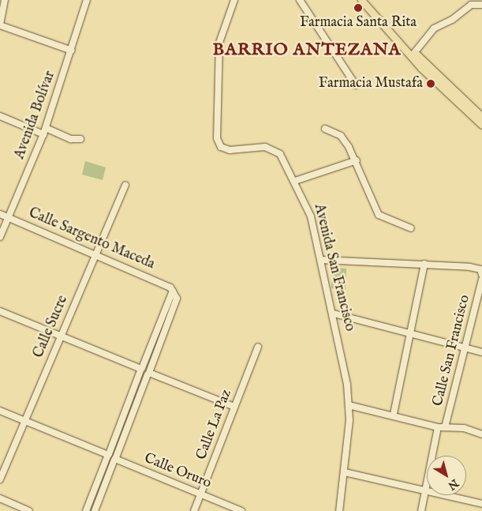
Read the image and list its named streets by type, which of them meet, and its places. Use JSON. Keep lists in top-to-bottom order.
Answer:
{
  "streets": {
    "street": [
      "Avenida Bolívar",
      "Calle Sargento Maceda",
      "Avenida San Francisco",
      "Calle Sucre",
      "Calle San Francisco",
      "Calle La Paz",
      "Calle Oruro"
    ]
  },
  "crossings": [
    ["Avenida Bolívar", "Calle Sargento Maceda"],
    ["Calle Sargento Maceda", "Calle Sucre"],
    ["Calle La Paz", "Calle Oruro"]
  ],
  "districts": ["BARRIO ANTEZANA"],
  "places": ["Farmacia Santa Rita", "Farmacia Mustafa"],
  "north": "bottom right"
}
